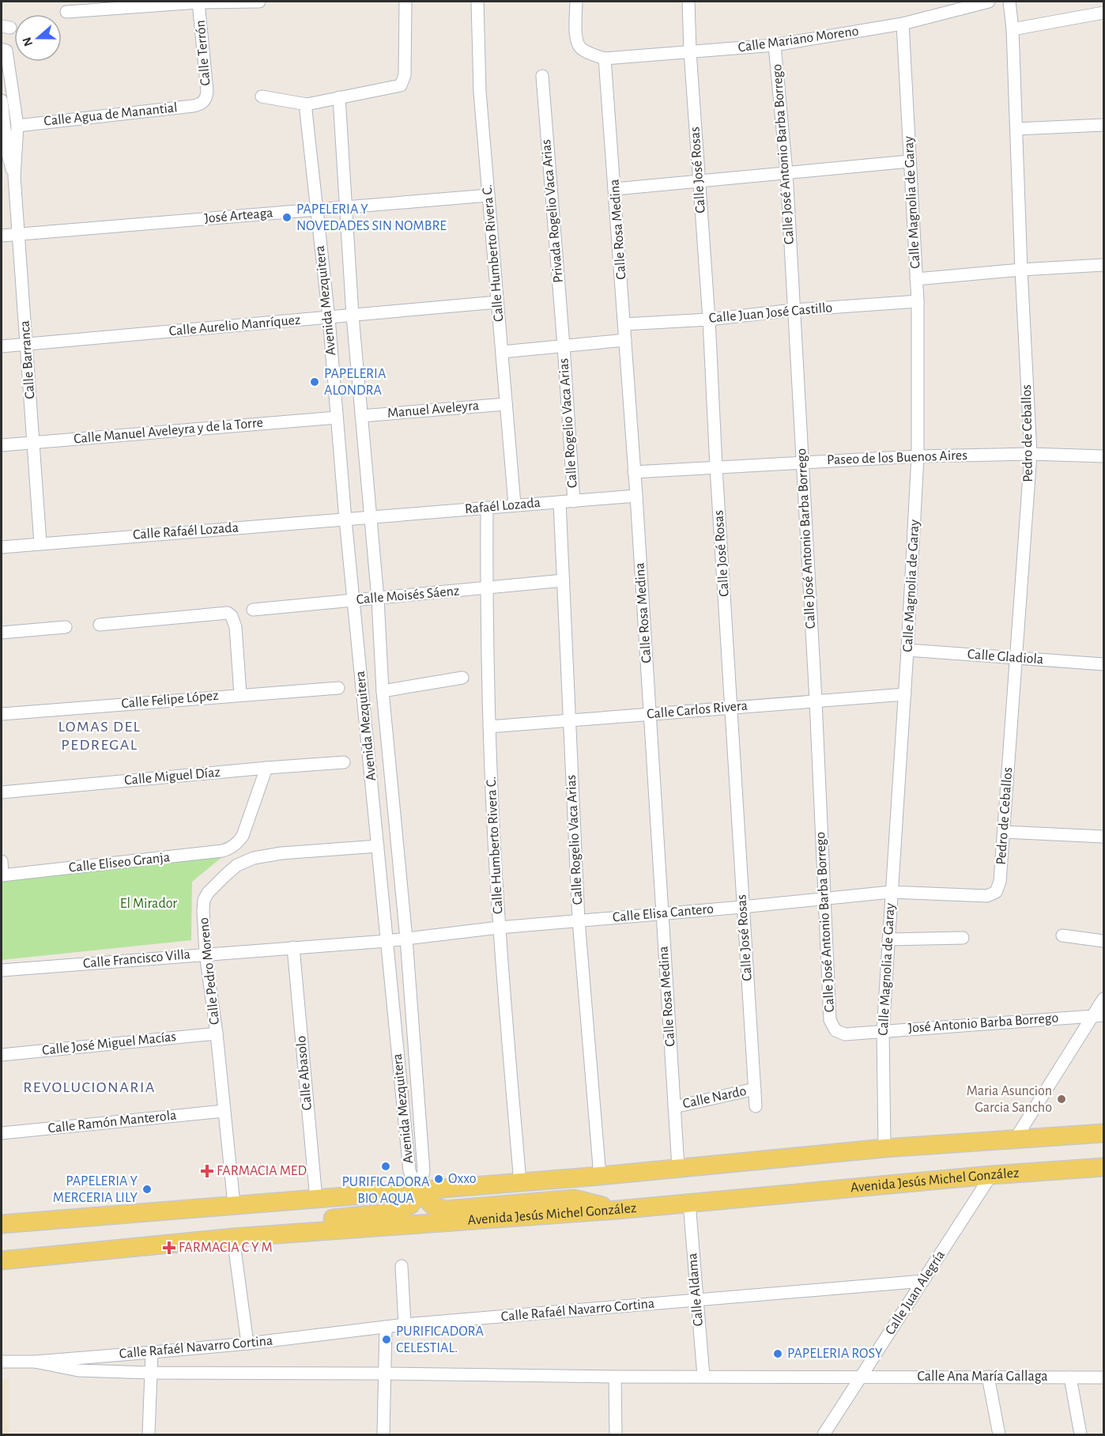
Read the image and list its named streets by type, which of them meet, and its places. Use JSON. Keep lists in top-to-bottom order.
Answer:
{
  "streets": {
    "main road": ["Avenida Jesús Michel González"],
    "street": [
      "Calle Mariano Moreno",
      "Calle Terrón",
      "Calle Agua de Manantial",
      "Calle José Antonio Barba Borrego",
      "Calle José Rosas",
      "Calle Magnolia de Garay",
      "Privada Rogelio Vaca Arias",
      "José Arteaga",
      "Calle Rosa Medina",
      "Calle Humberto Rivera C.",
      "Avenida Mezquitera",
      "Calle Juan José Castillo",
      "Calle Aurelio Manríquez",
      "Calle Barranca",
      "Manuel Aveleyra",
      "Calle Rogelio Vaca Arias",
      "Calle Manuel Aveleyra y de la Torre",
      "Pedro de Ceballos",
      "Paseo de los Buenos Aires",
      "Rafaél Lozada",
      "Calle Rafaél Lozada",
      "Calle Moisés Sáenz",
      "Calle Gladiola",
      "Calle Felipe López",
      "Calle Carlos Rivera",
      "Calle Miguel Díaz",
      "Calle Eliseo Granja",
      "Calle Elisa Cantero",
      "Calle Francisco Villa",
      "Calle Pedro Moreno",
      "José Antonio Barba Borrego",
      "Calle José Miguel Macías",
      "Calle Abasolo",
      "Calle Nardo",
      "Calle Ramón Manterola",
      "Calle Aldama",
      "Calle Juan Alegría",
      "Calle Rafaél Navarro Cortina",
      "Calle Ana María Gallaga"
    ]
  },
  "crossings": [
    ["Calle Mariano Moreno", "Calle José Antonio Barba Borrego"],
    ["Calle Mariano Moreno", "Calle José Rosas"],
    ["Calle Mariano Moreno", "Calle Magnolia de Garay"],
    ["Calle Mariano Moreno", "Calle Rosa Medina"],
    ["Calle Terrón", "Calle Agua de Manantial"],
    ["Calle Agua de Manantial", "Calle Barranca"],
    ["Calle José Antonio Barba Borrego", "Calle Juan José Castillo"],
    ["Calle José Antonio Barba Borrego", "Paseo de los Buenos Aires"],
    ["Calle José Antonio Barba Borrego", "Calle Carlos Rivera"],
    ["Calle José Antonio Barba Borrego", "Calle Elisa Cantero"],
    ["Calle José Antonio Barba Borrego", "José Antonio Barba Borrego"],
    ["Calle José Rosas", "Calle Juan José Castillo"],
    ["Calle José Rosas", "Paseo de los Buenos Aires"],
    ["Calle José Rosas", "Calle Carlos Rivera"],
    ["Calle José Rosas", "Calle Elisa Cantero"],
    ["Calle José Rosas", "Calle Nardo"],
    ["Calle Magnolia de Garay", "Calle Juan José Castillo"],
    ["Calle Magnolia de Garay", "Paseo de los Buenos Aires"],
    ["Calle Magnolia de Garay", "Calle Gladiola"],
    ["Calle Magnolia de Garay", "Calle Carlos Rivera"],
    ["Calle Magnolia de Garay", "Calle Elisa Cantero"],
    ["Calle Magnolia de Garay", "José Antonio Barba Borrego"],
    ["Privada Rogelio Vaca Arias", "Calle Rogelio Vaca Arias"],
    ["José Arteaga", "Calle Humberto Rivera C."],
    ["José Arteaga", "Avenida Mezquitera"],
    ["José Arteaga", "Calle Barranca"],
    ["Calle Rosa Medina", "Calle Juan José Castillo"],
    ["Calle Rosa Medina", "Paseo de los Buenos Aires"],
    ["Calle Rosa Medina", "Rafaél Lozada"],
    ["Calle Rosa Medina", "Calle Carlos Rivera"],
    ["Calle Rosa Medina", "Calle Elisa Cantero"],
    ["Calle Rosa Medina", "Calle Nardo"],
    ["Calle Humberto Rivera C.", "Calle Aurelio Manríquez"],
    ["Calle Humberto Rivera C.", "Manuel Aveleyra"],
    ["Calle Humberto Rivera C.", "Rafaél Lozada"],
    ["Calle Humberto Rivera C.", "Calle Moisés Sáenz"],
    ["Calle Humberto Rivera C.", "Calle Carlos Rivera"],
    ["Calle Humberto Rivera C.", "Calle Elisa Cantero"],
    ["Avenida Mezquitera", "Calle Aurelio Manríquez"],
    ["Avenida Mezquitera", "Manuel Aveleyra"],
    ["Avenida Mezquitera", "Calle Manuel Aveleyra y de la Torre"],
    ["Avenida Mezquitera", "Rafaél Lozada"],
    ["Avenida Mezquitera", "Calle Rafaél Lozada"],
    ["Avenida Mezquitera", "Calle Moisés Sáenz"],
    ["Avenida Mezquitera", "Calle Elisa Cantero"],
    ["Avenida Mezquitera", "Calle Francisco Villa"],
    ["Avenida Mezquitera", "Calle Pedro Moreno"],
    ["Calle Aurelio Manríquez", "Calle Barranca"],
    ["Calle Barranca", "Calle Manuel Aveleyra y de la Torre"],
    ["Calle Barranca", "Calle Rafaél Lozada"],
    ["Calle Rogelio Vaca Arias", "Rafaél Lozada"],
    ["Calle Rogelio Vaca Arias", "Calle Moisés Sáenz"],
    ["Calle Rogelio Vaca Arias", "Calle Carlos Rivera"],
    ["Calle Rogelio Vaca Arias", "Calle Elisa Cantero"],
    ["Pedro de Ceballos", "Paseo de los Buenos Aires"],
    ["Pedro de Ceballos", "Calle Gladiola"],
    ["Pedro de Ceballos", "Calle Elisa Cantero"],
    ["Rafaél Lozada", "Calle Rafaél Lozada"],
    ["Calle Miguel Díaz", "Calle Eliseo Granja"],
    ["Calle Elisa Cantero", "Calle Francisco Villa"],
    ["Calle Francisco Villa", "Calle Pedro Moreno"],
    ["Calle Francisco Villa", "Calle Abasolo"],
    ["Calle Pedro Moreno", "Calle José Miguel Macías"],
    ["Calle Pedro Moreno", "Calle Ramón Manterola"],
    ["Avenida Jesús Michel González", "Calle Aldama"],
    ["Avenida Jesús Michel González", "Calle Juan Alegría"],
    ["Calle Aldama", "Calle Rafaél Navarro Cortina"],
    ["Calle Juan Alegría", "Calle Rafaél Navarro Cortina"],
    ["Calle Juan Alegría", "Calle Ana María Gallaga"],
    ["Calle Rafaél Navarro Cortina", "Calle Ana María Gallaga"]
  ],
  "districts": ["LOMAS DEL PEDREGAL", "REVOLUCIONARIA"],
  "parks": ["El Mirador"],
  "places": {
    "other": [
      "PAPELERIA Y NOVEDADES SIN NOMBRE",
      "PAPELERIA ALONDRA",
      "Maria Asuncion Garcia Sancho",
      "PURIFICADORA BIO AQUA",
      "Oxxo",
      "PAPELERIA Y MERCERIA LILY",
      "PURIFICADORA CELESTIAL.",
      "PAPELERIA ROSY"
    ],
    "health": ["FARMACIA MED", "FARMACIA C Y M"]
  },
  "north": "left"
}
